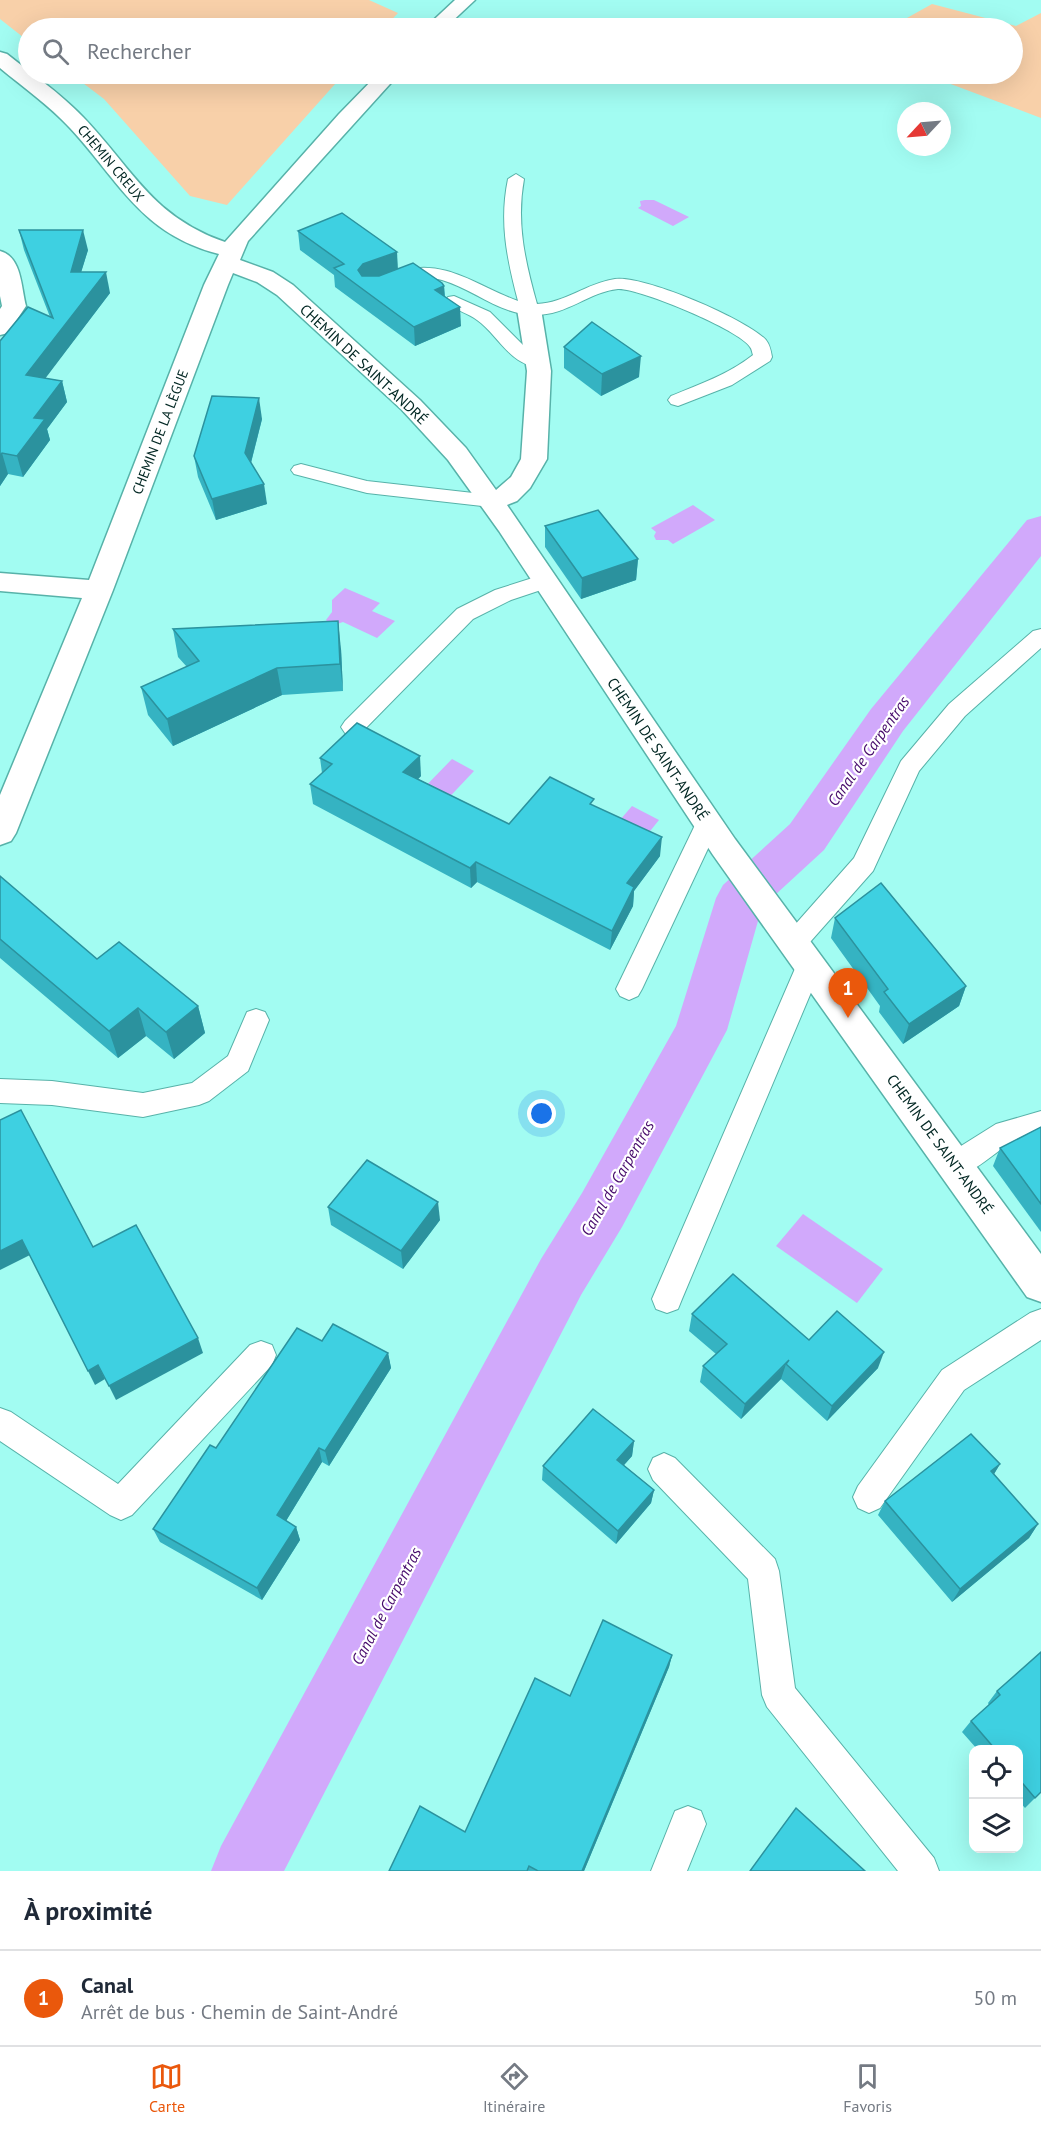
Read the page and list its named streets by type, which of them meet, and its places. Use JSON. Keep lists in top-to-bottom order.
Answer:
{
  "streets": {
    "street": ["CHEMIN CREUX", "CHEMIN DE SAINT-ANDRÉ", "CHEMIN DE LA LÈGUE"]
  },
  "crossings": [
    ["CHEMIN CREUX", "CHEMIN DE SAINT-ANDRÉ"],
    ["CHEMIN CREUX", "CHEMIN DE LA LÈGUE"],
    ["CHEMIN DE SAINT-ANDRÉ", "CHEMIN DE LA LÈGUE"]
  ],
  "water": ["Canal de Carpentras"],
  "north": "bottom left",
  "page": {
    "search": "Rechercher",
    "pins": "1",
    "heading": "À proximité",
    "list": [
      {
        "mark": "1",
        "name": "Canal",
        "note": "Arrêt de bus · Chemin de Saint-André",
        "value": "50 m"
      }
    ],
    "nav": ["Carte", "Itinéraire", "Favoris"]
  }
}
